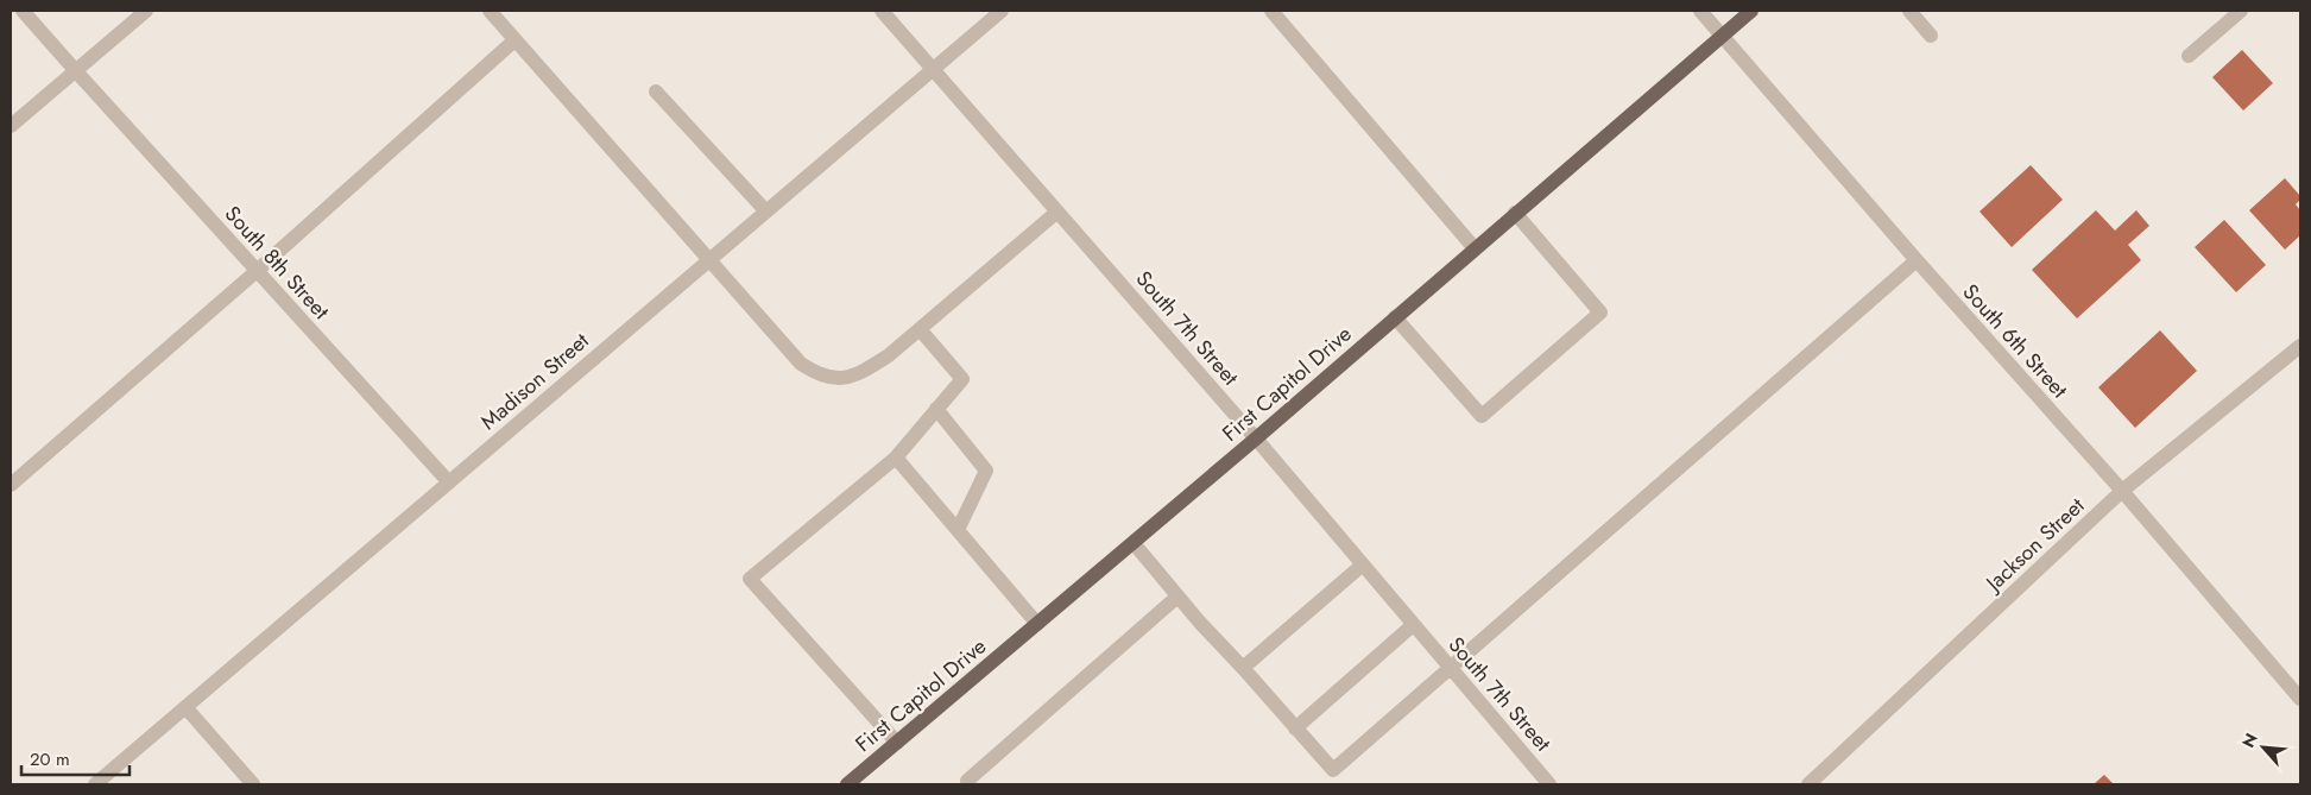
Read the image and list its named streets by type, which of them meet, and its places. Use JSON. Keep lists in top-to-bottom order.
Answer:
{
  "streets": {
    "main road": ["First Capitol Drive"],
    "street": [
      "South 8th Street",
      "South 7th Street",
      "South 6th Street",
      "Madison Street",
      "Jackson Street"
    ]
  },
  "crossings": [
    ["South 8th Street", "Madison Street"],
    ["South 7th Street", "Madison Street"],
    ["South 7th Street", "First Capitol Drive"],
    ["South 6th Street", "First Capitol Drive"],
    ["South 6th Street", "Jackson Street"]
  ],
  "scale_bar": "20 m",
  "north": "top left"
}
